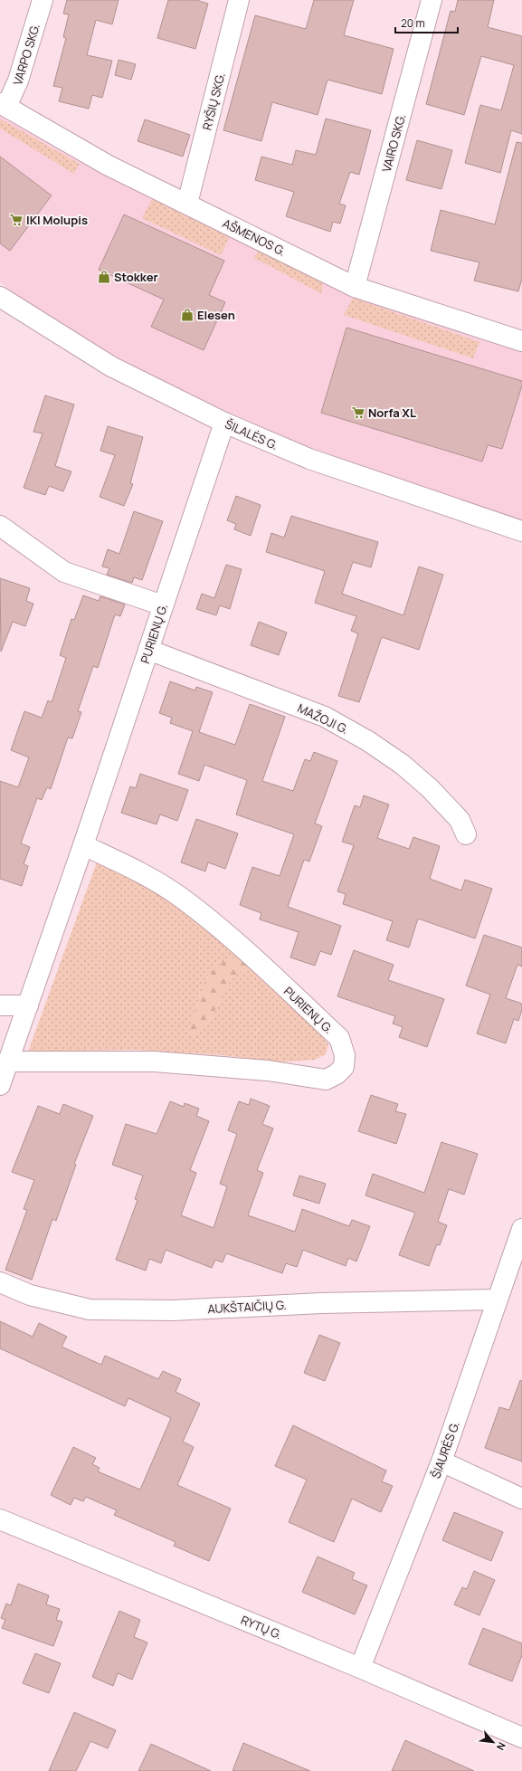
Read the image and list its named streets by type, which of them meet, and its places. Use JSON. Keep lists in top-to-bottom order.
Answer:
{
  "streets": {
    "street": [
      "VARPO SKG.",
      "RYŠIŲ SKG.",
      "VAIRO SKG.",
      "AŠMENOS G.",
      "ŠILALĖS G.",
      "PURIENŲ G.",
      "MAŽOJI G.",
      "AUKŠTAIČIŲ G.",
      "ŠIAURĖS G.",
      "RYTŲ G."
    ]
  },
  "crossings": [
    ["VARPO SKG.", "AŠMENOS G."],
    ["RYŠIŲ SKG.", "AŠMENOS G."],
    ["VAIRO SKG.", "AŠMENOS G."],
    ["ŠILALĖS G.", "PURIENŲ G."],
    ["PURIENŲ G.", "MAŽOJI G."],
    ["AUKŠTAIČIŲ G.", "ŠIAURĖS G."],
    ["ŠIAURĖS G.", "RYTŲ G."]
  ],
  "places": {
    "supermarket": ["IKI Molupis", "Norfa XL"],
    "shop": ["Stokker", "Elesen"]
  },
  "scale_bar": "20 m",
  "north": "bottom right"
}
